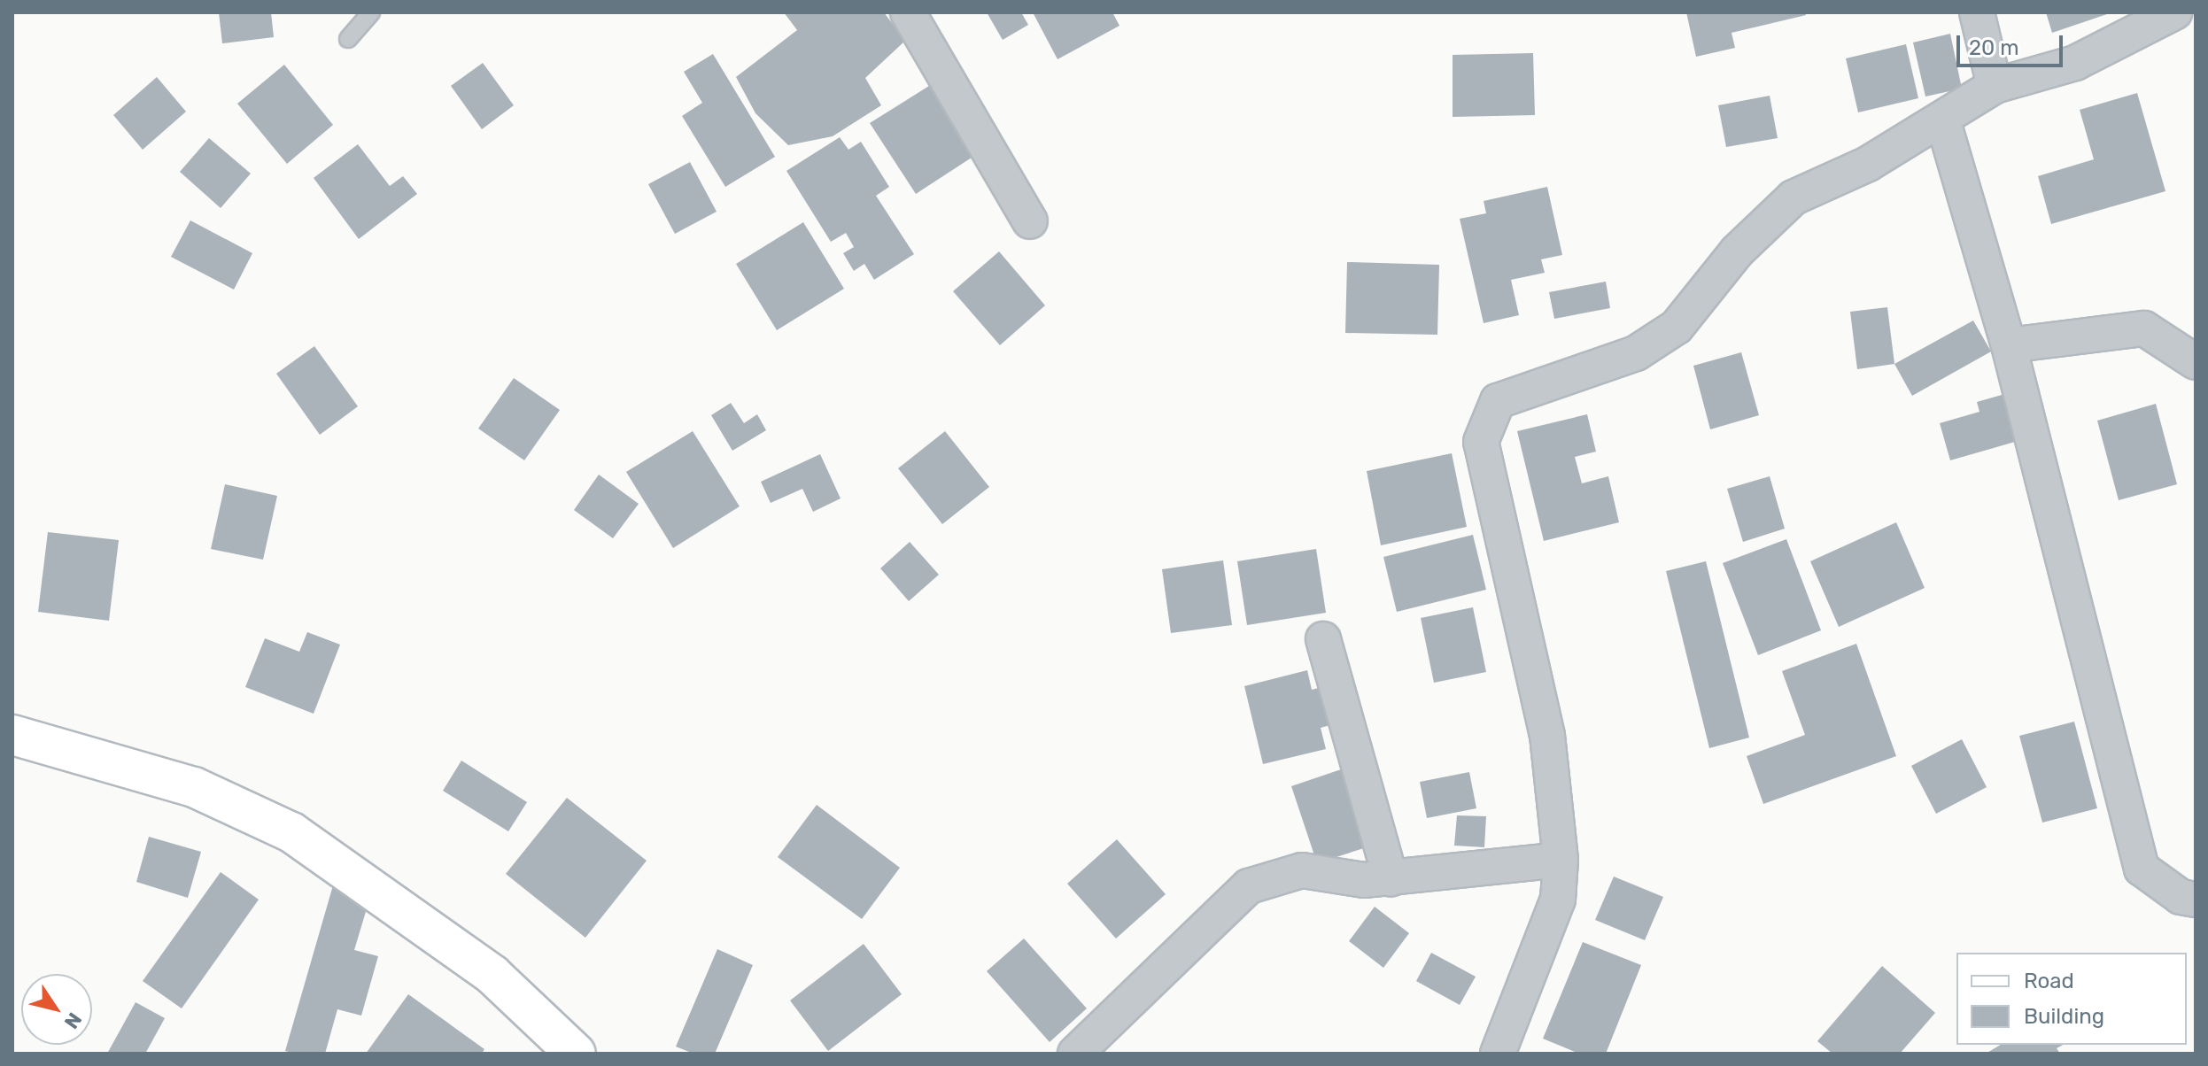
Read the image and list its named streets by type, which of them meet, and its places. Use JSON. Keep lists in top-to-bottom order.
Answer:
{
  "legend": ["Road", "Building"],
  "scale_bar": "20 m",
  "north": "bottom right"
}
